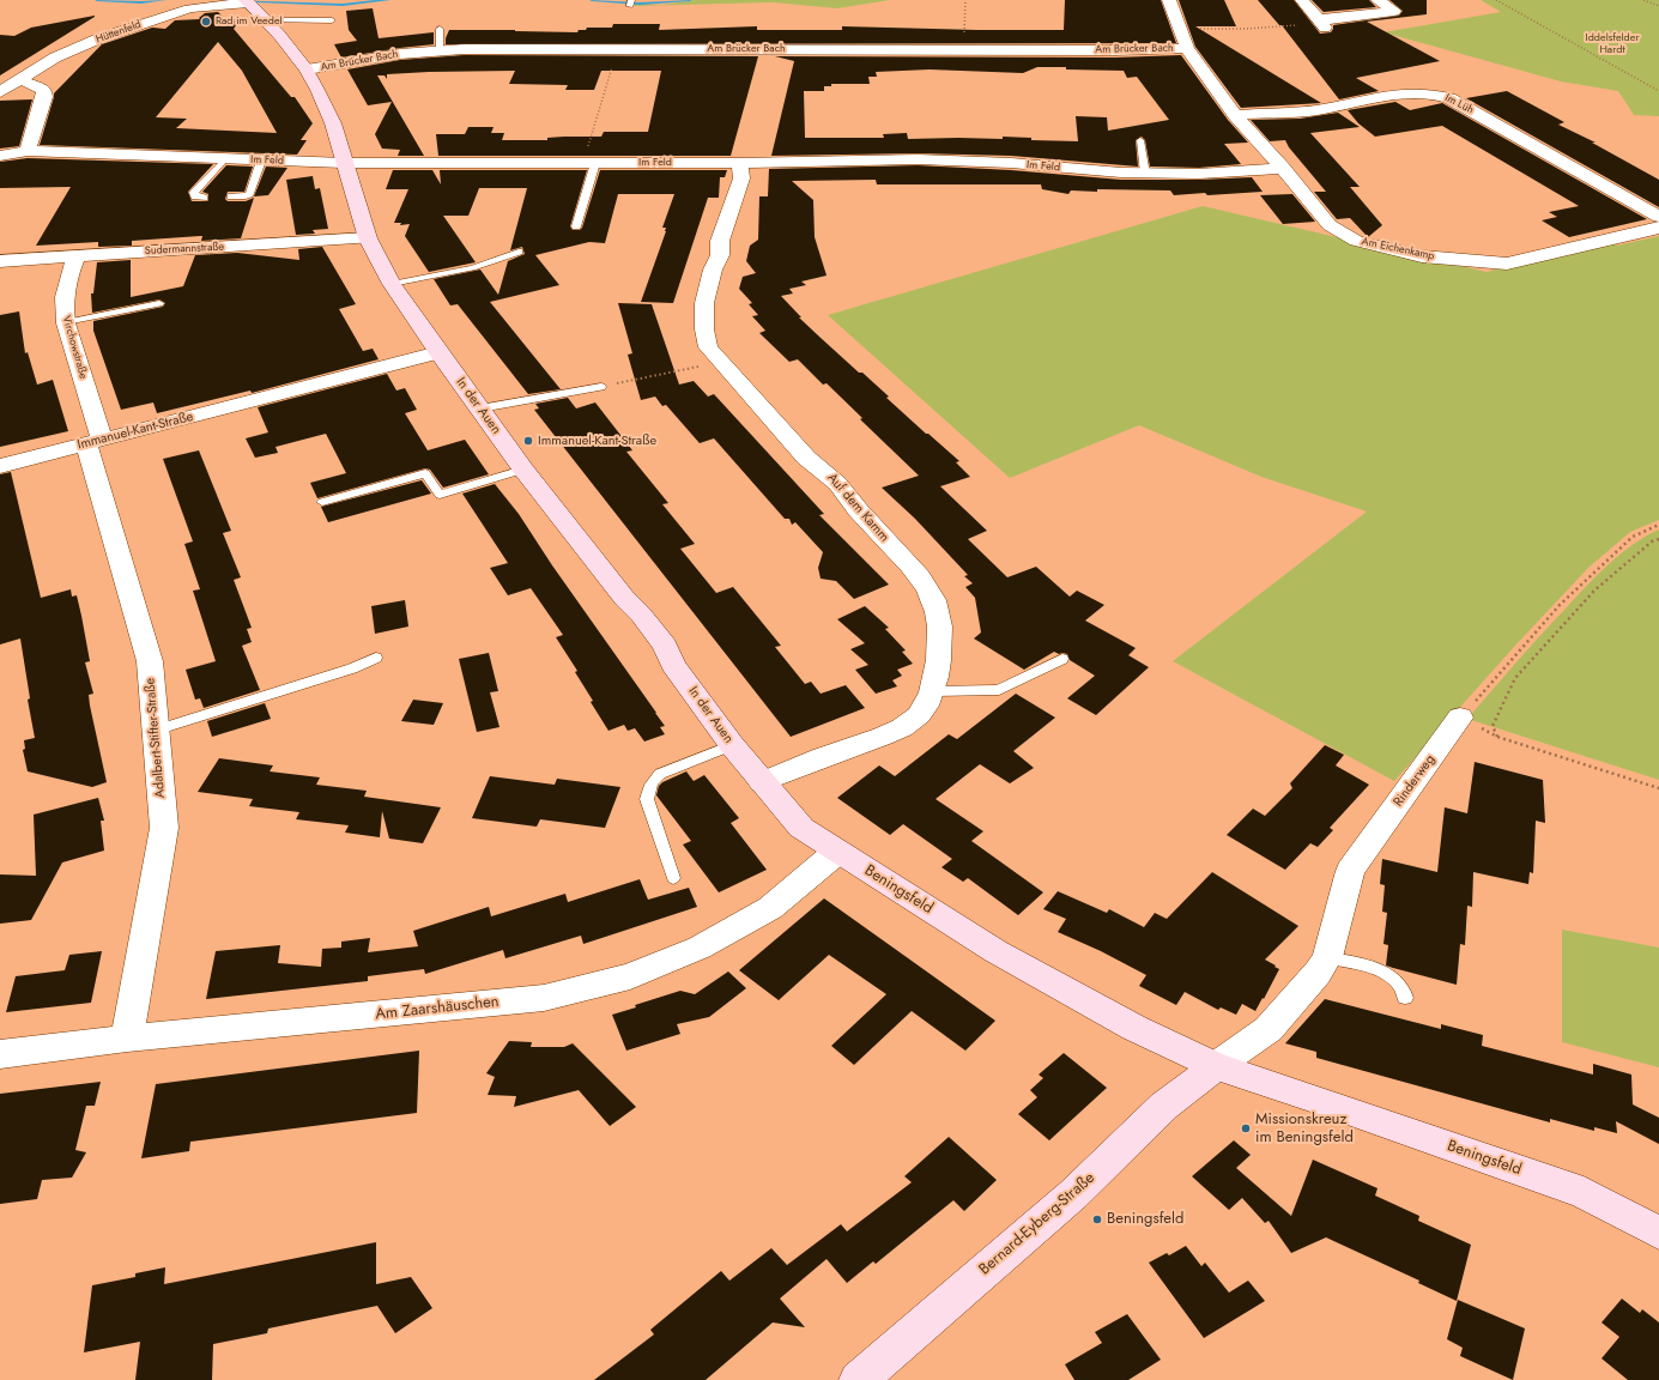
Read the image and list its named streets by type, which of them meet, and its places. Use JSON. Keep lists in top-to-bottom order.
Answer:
{
  "streets": {
    "street": [
      "Hüttenfeld",
      "Am Brücker Bach",
      "Im Lüh",
      "Im Feld",
      "Sudermannstraße",
      "Am Eichenkamp",
      "Virchowstraße",
      "In der Auen",
      "Immanuel-Kant-Straße",
      "Auf dem Kamm",
      "Adalbert-Stifter-Straße",
      "Rinderweg",
      "Beningsfeld",
      "Am Zaarshäuschen",
      "Bernard-Eyberg-Straße"
    ]
  },
  "crossings": [
    ["Hüttenfeld", "In der Auen"],
    ["Am Brücker Bach", "Am Eichenkamp"],
    ["Am Brücker Bach", "In der Auen"],
    ["Im Lüh", "Am Eichenkamp"],
    ["Im Feld", "Am Eichenkamp"],
    ["Im Feld", "In der Auen"],
    ["Im Feld", "Auf dem Kamm"],
    ["Sudermannstraße", "Virchowstraße"],
    ["Sudermannstraße", "In der Auen"],
    ["Virchowstraße", "Immanuel-Kant-Straße"],
    ["Virchowstraße", "Adalbert-Stifter-Straße"],
    ["In der Auen", "Immanuel-Kant-Straße"],
    ["In der Auen", "Auf dem Kamm"],
    ["In der Auen", "Beningsfeld"],
    ["Immanuel-Kant-Straße", "Adalbert-Stifter-Straße"],
    ["Auf dem Kamm", "Beningsfeld"],
    ["Adalbert-Stifter-Straße", "Am Zaarshäuschen"],
    ["Rinderweg", "Beningsfeld"],
    ["Rinderweg", "Bernard-Eyberg-Straße"],
    ["Beningsfeld", "Am Zaarshäuschen"],
    ["Beningsfeld", "Bernard-Eyberg-Straße"]
  ],
  "parks": ["Iddelsfelder Hardt"],
  "places": [
    "Rad im Veedel",
    "Immanuel-Kant-Straße",
    "Missionskreuz im Beningsfeld",
    "Beningsfeld"
  ]
}
